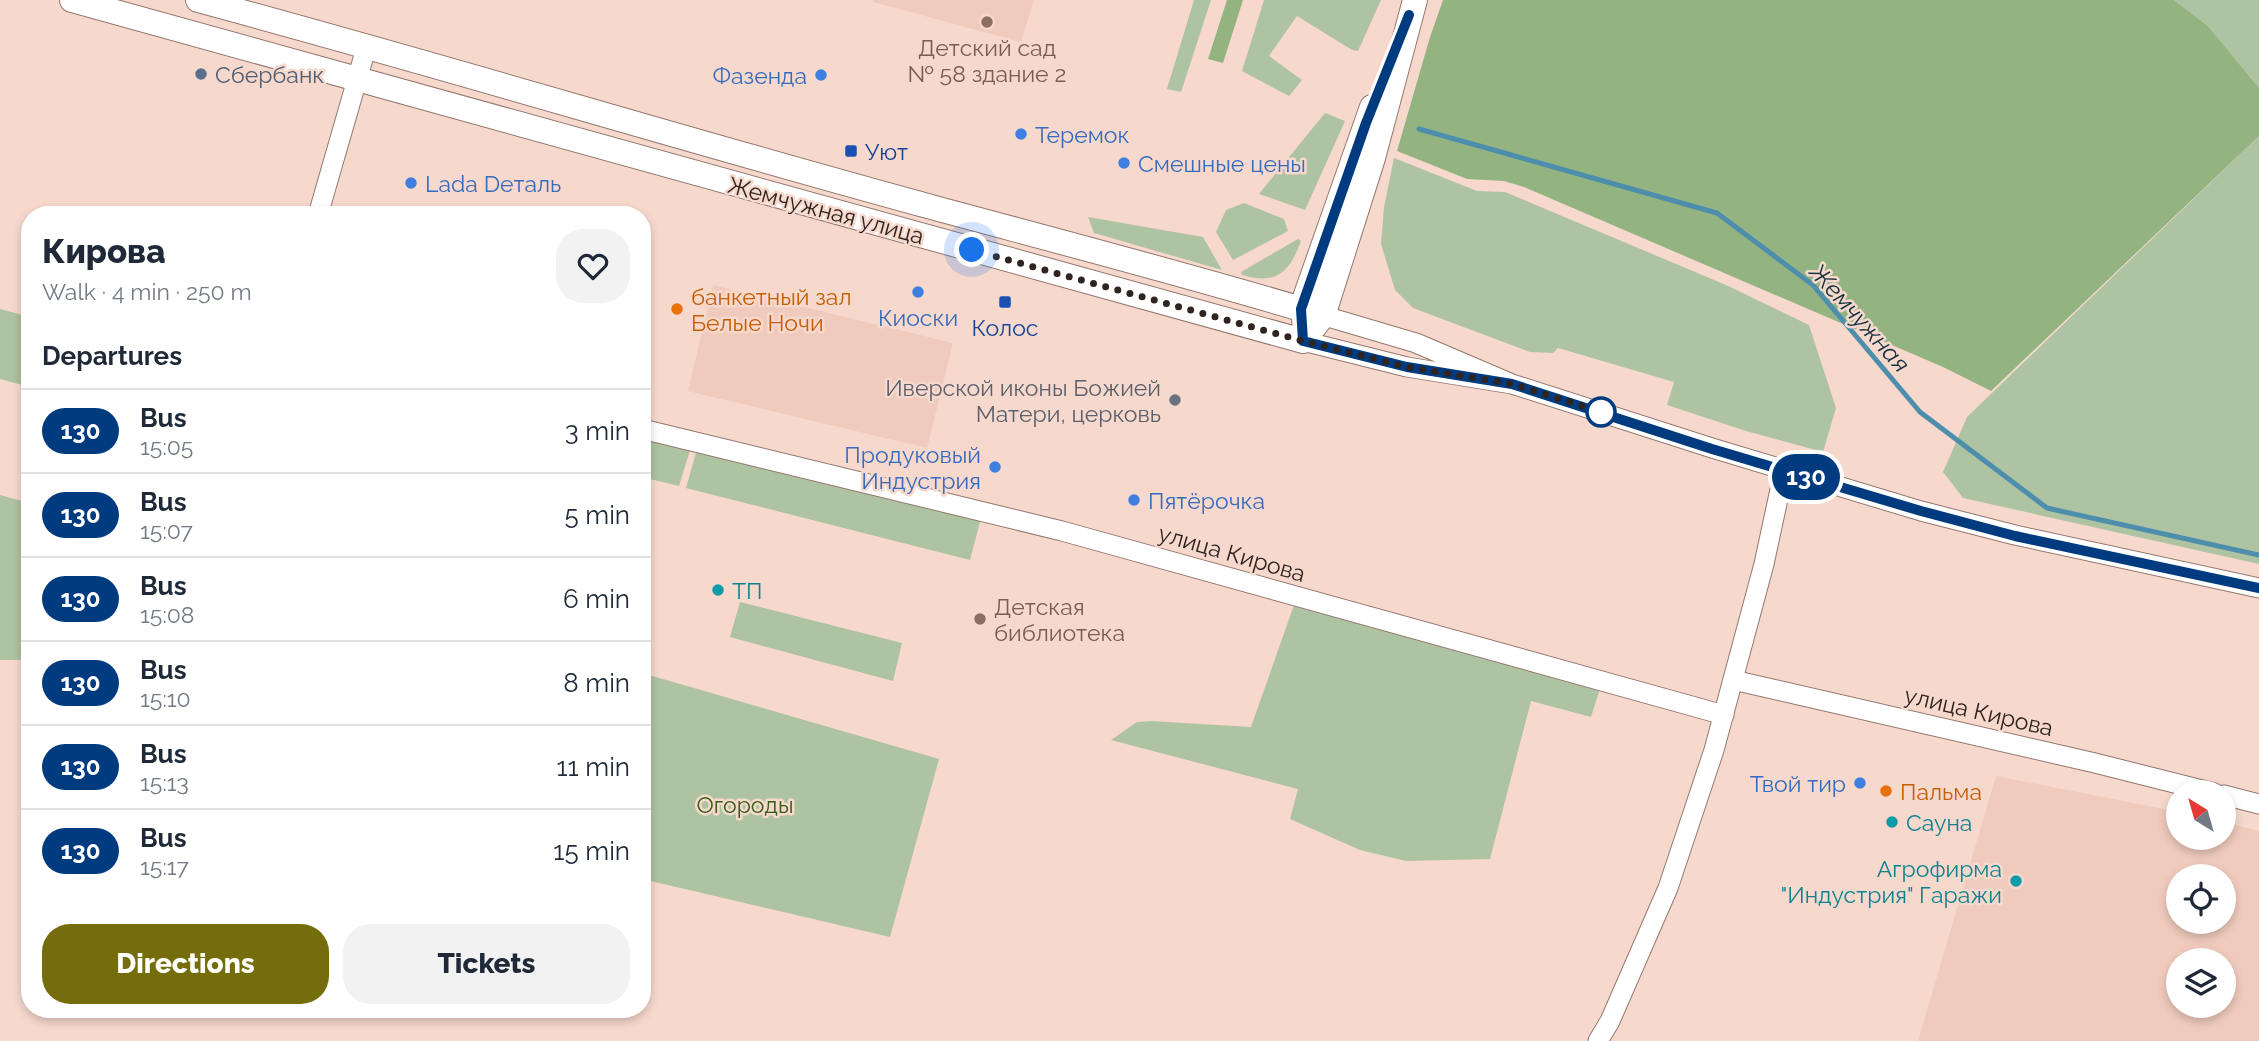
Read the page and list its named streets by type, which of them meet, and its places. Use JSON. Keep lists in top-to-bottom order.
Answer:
{
  "streets": {
    "main road": ["Жемчужная улица"],
    "street": ["улица Кирова"]
  },
  "water": ["Жемчужная"],
  "parks": ["Огороды"],
  "places": {
    "other": [
      "Детский сад № 58 здание 2",
      "Сбербанк",
      "Фазенда",
      "Теремок",
      "Смешные цены",
      "Lada Dеталь",
      "Киоски",
      "банкетный зал Белые Ночи",
      "Иверской иконы Божией Матери, церковь",
      "Продуковый Индустрия",
      "Пятёрочка",
      "ТП",
      "Детская библиотека",
      "Твой тир",
      "Пальма",
      "Сауна",
      "Агрофирма \"Индустрия\" Гаражи"
    ],
    "transit": ["Уют", "Колос"]
  },
  "lines": ["bus line 130"],
  "north": "top left",
  "page": {
    "on_map": "130",
    "heading": [
      ["Кирова", "Walk · 4 min · 250 m"],
      "Departures"
    ],
    "list": [
      {
        "mark": "130",
        "name": "Bus",
        "note": "15:05",
        "value": "3 min"
      },
      {
        "mark": "130",
        "name": "Bus",
        "note": "15:07",
        "value": "5 min"
      },
      {
        "mark": "130",
        "name": "Bus",
        "note": "15:08",
        "value": "6 min"
      },
      {
        "mark": "130",
        "name": "Bus",
        "note": "15:10",
        "value": "8 min"
      },
      {
        "mark": "130",
        "name": "Bus",
        "note": "15:13",
        "value": "11 min"
      },
      {
        "mark": "130",
        "name": "Bus",
        "note": "15:17",
        "value": "15 min"
      }
    ],
    "buttons": ["Directions", "Tickets"]
  }
}
